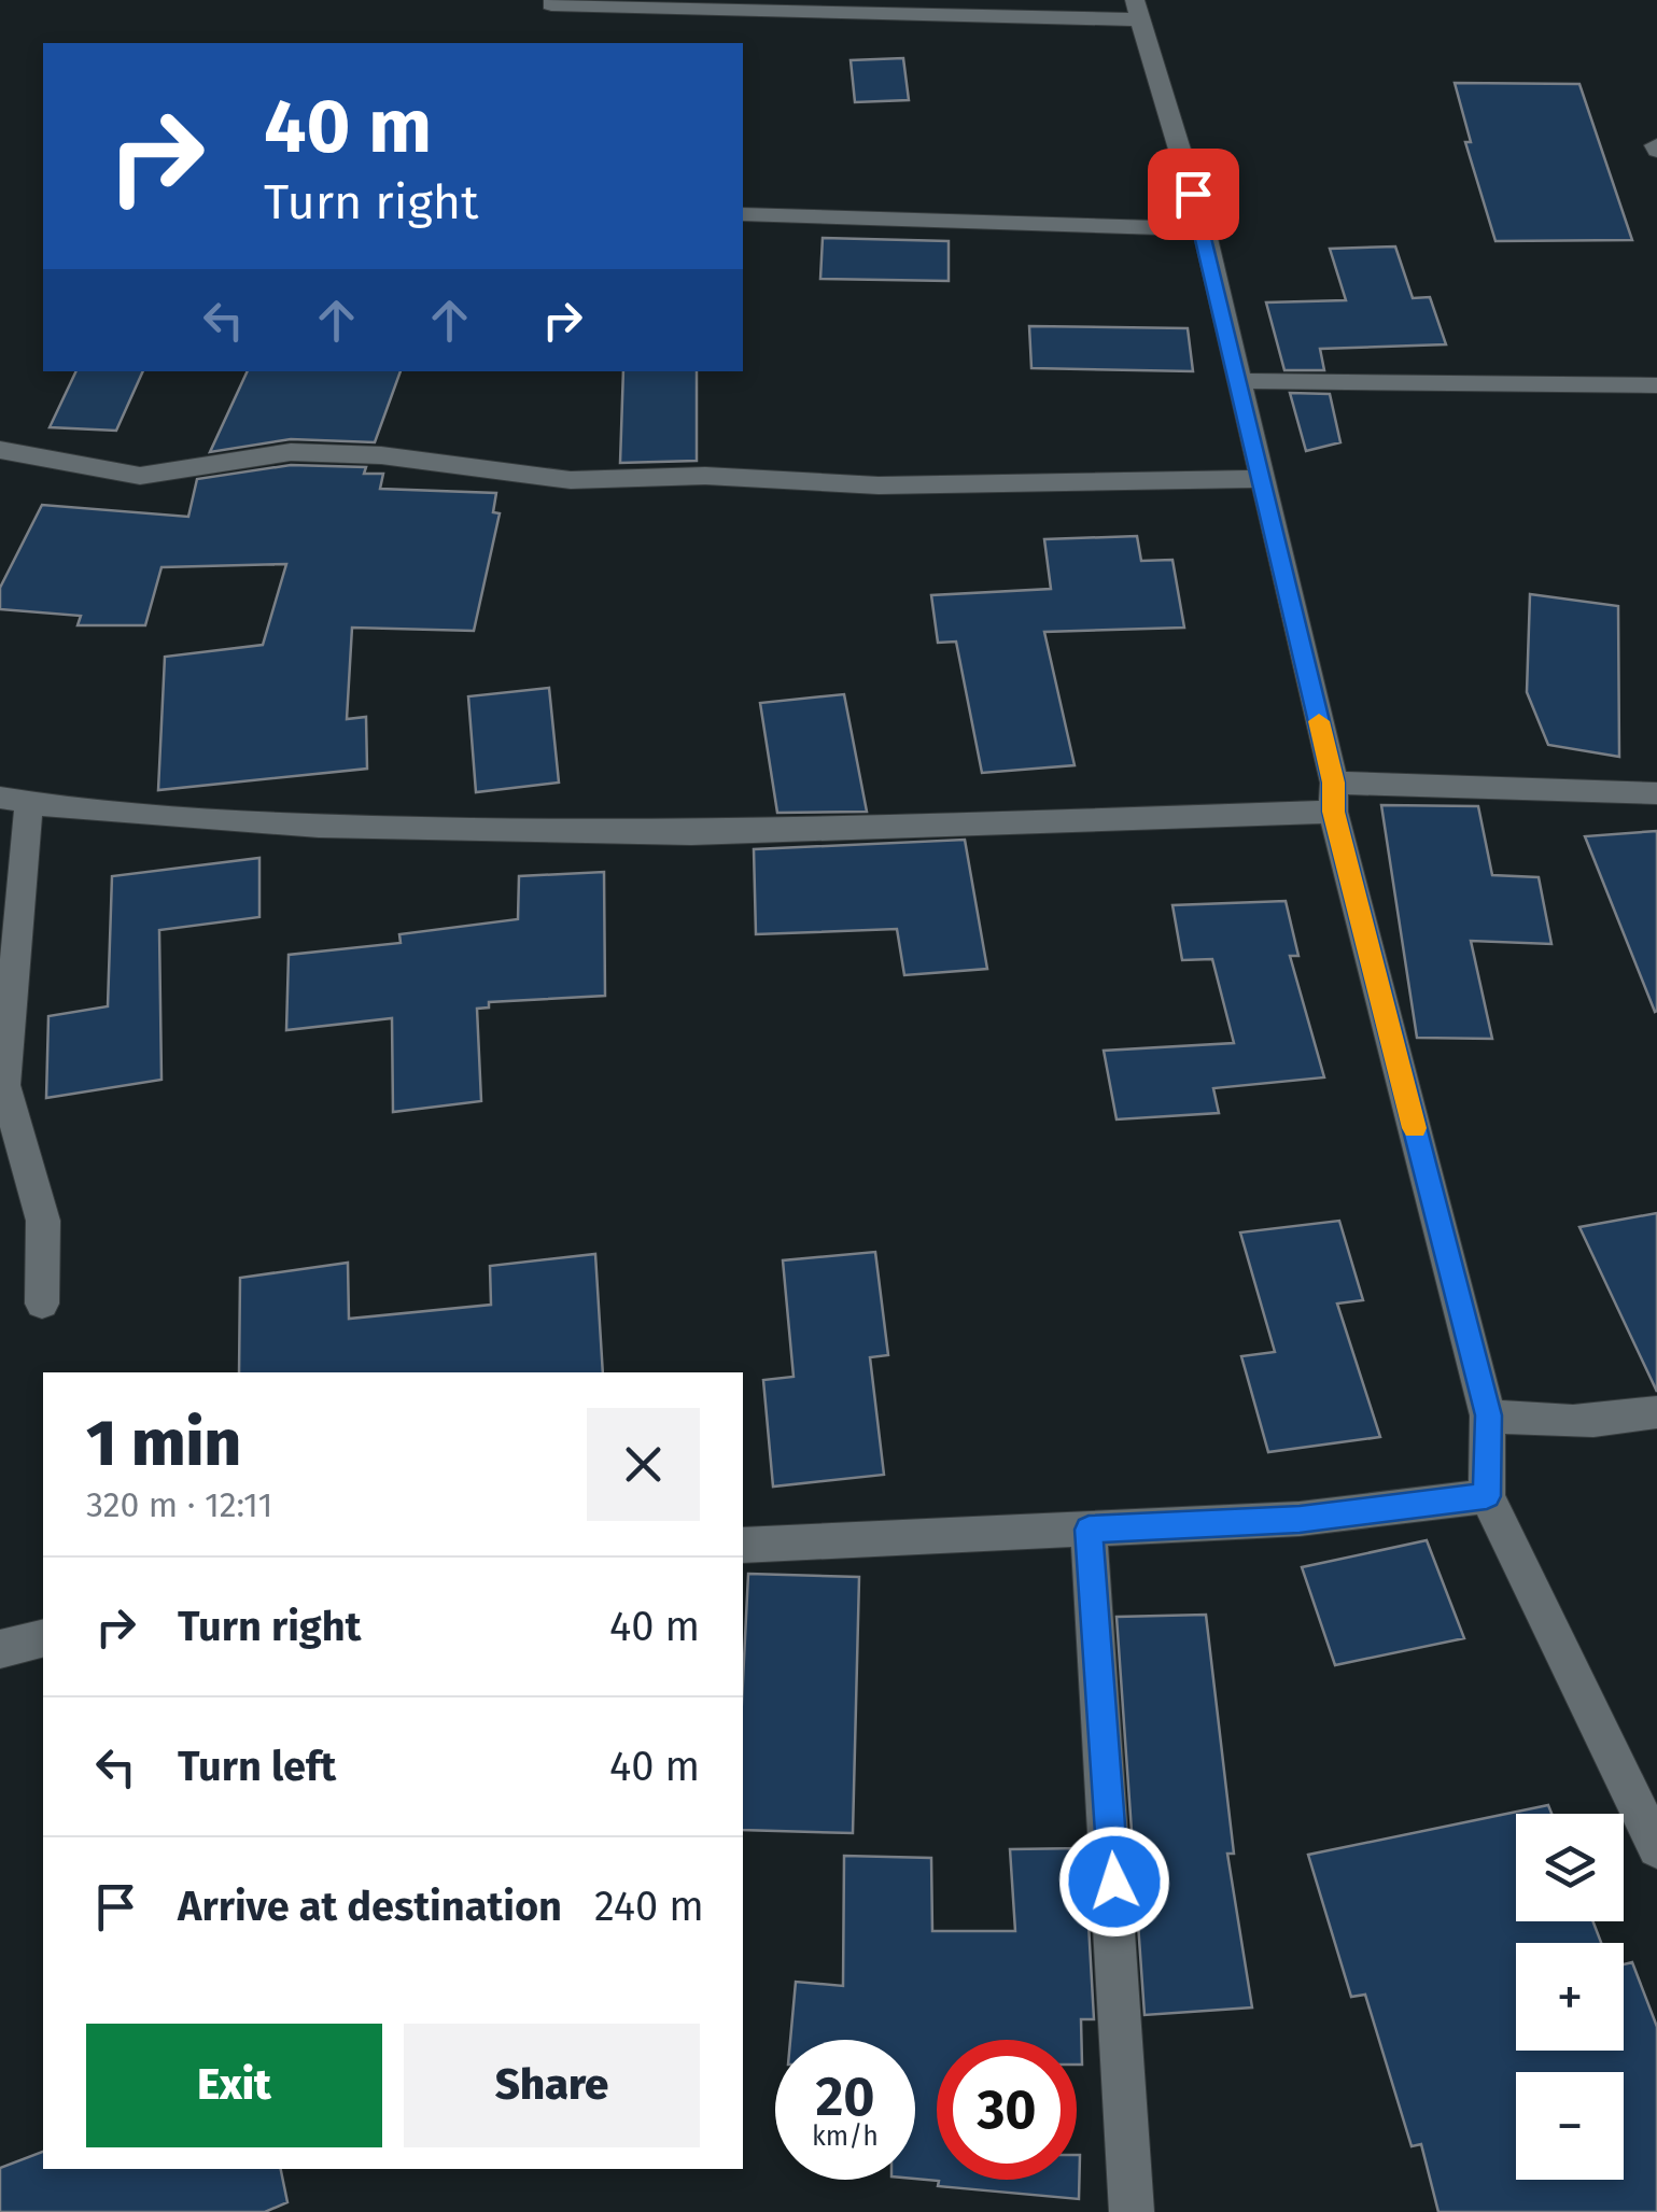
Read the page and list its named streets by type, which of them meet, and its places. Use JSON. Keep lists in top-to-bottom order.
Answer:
{
  "page": {
    "turn": ["40 m", "Turn right"],
    "heading": ["1 min", "320 m · 12:11"],
    "list": [
      {
        "name": "Turn right",
        "value": "40 m"
      },
      {
        "name": "Turn left",
        "value": "40 m"
      },
      {
        "name": "Arrive at destination",
        "value": "240 m"
      }
    ],
    "map_buttons": ["+", "−"],
    "buttons": ["Exit", "Share"],
    "speed": "20 km/h",
    "limit": "30"
  }
}
